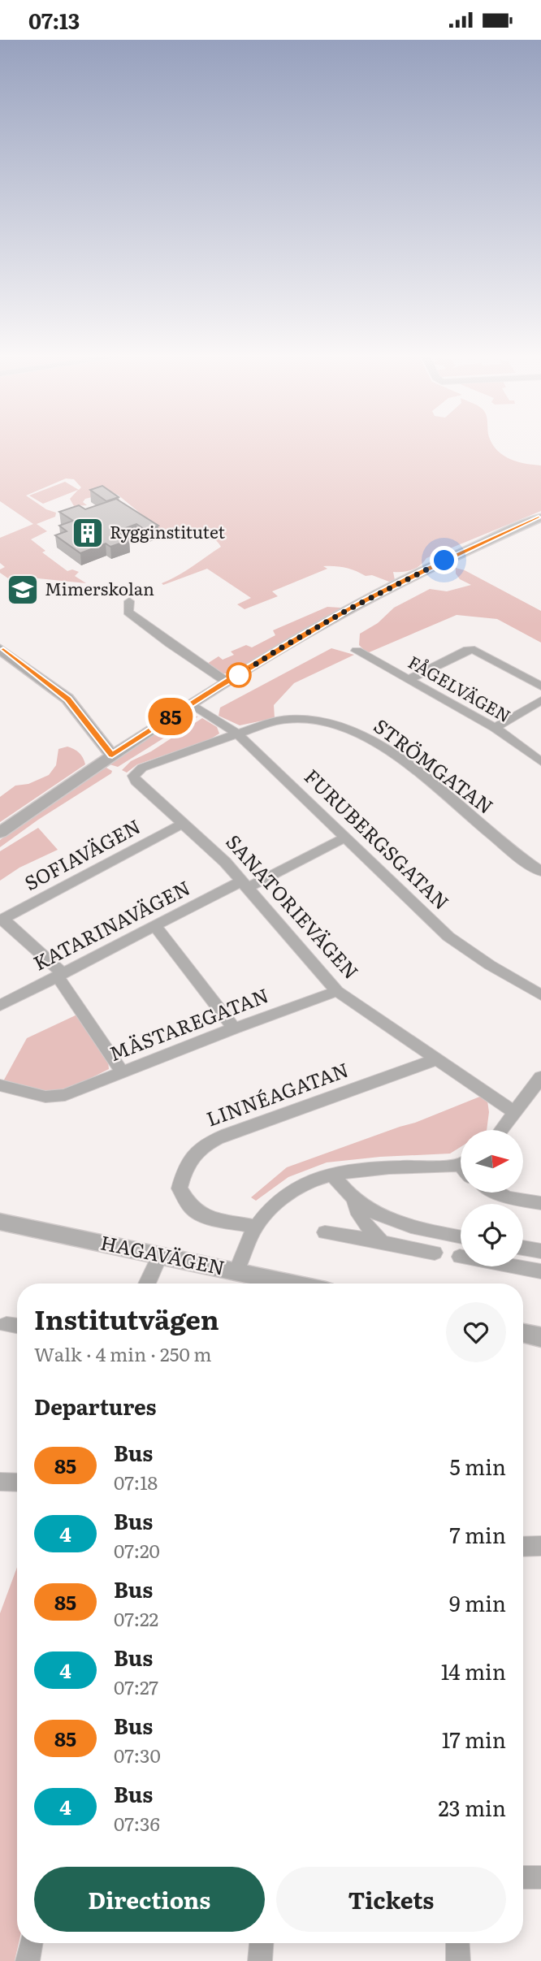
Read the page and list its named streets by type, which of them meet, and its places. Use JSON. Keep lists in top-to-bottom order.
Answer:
{
  "streets": {
    "street": [
      "FÅGELVÄGEN",
      "STRÖMGATAN",
      "FURUBERGSGATAN",
      "SOFIAVÄGEN",
      "SANATORIEVÄGEN",
      "KATARINAVÄGEN",
      "MÄSTAREGATAN",
      "LINNÉAGATAN",
      "HAGAVÄGEN"
    ]
  },
  "crossings": [
    ["STRÖMGATAN", "FURUBERGSGATAN"],
    ["STRÖMGATAN", "SANATORIEVÄGEN"],
    ["FURUBERGSGATAN", "KATARINAVÄGEN"],
    ["SOFIAVÄGEN", "SANATORIEVÄGEN"],
    ["SANATORIEVÄGEN", "KATARINAVÄGEN"],
    ["SANATORIEVÄGEN", "MÄSTAREGATAN"],
    ["SANATORIEVÄGEN", "LINNÉAGATAN"]
  ],
  "places": {
    "building": ["Rygginstitutet"],
    "school or university": ["Mimerskolan"]
  },
  "lines": ["bus line 85"],
  "north": "right",
  "page": {
    "status": "07:13",
    "on_map": "85",
    "heading": [
      ["Institutvägen", "Walk · 4 min · 250 m"],
      "Departures"
    ],
    "list": [
      {
        "mark": "85",
        "name": "Bus",
        "note": "07:18",
        "value": "5 min"
      },
      {
        "mark": "4",
        "name": "Bus",
        "note": "07:20",
        "value": "7 min"
      },
      {
        "mark": "85",
        "name": "Bus",
        "note": "07:22",
        "value": "9 min"
      },
      {
        "mark": "4",
        "name": "Bus",
        "note": "07:27",
        "value": "14 min"
      },
      {
        "mark": "85",
        "name": "Bus",
        "note": "07:30",
        "value": "17 min"
      },
      {
        "mark": "4",
        "name": "Bus",
        "note": "07:36",
        "value": "23 min"
      }
    ],
    "buttons": ["Directions", "Tickets"]
  }
}
